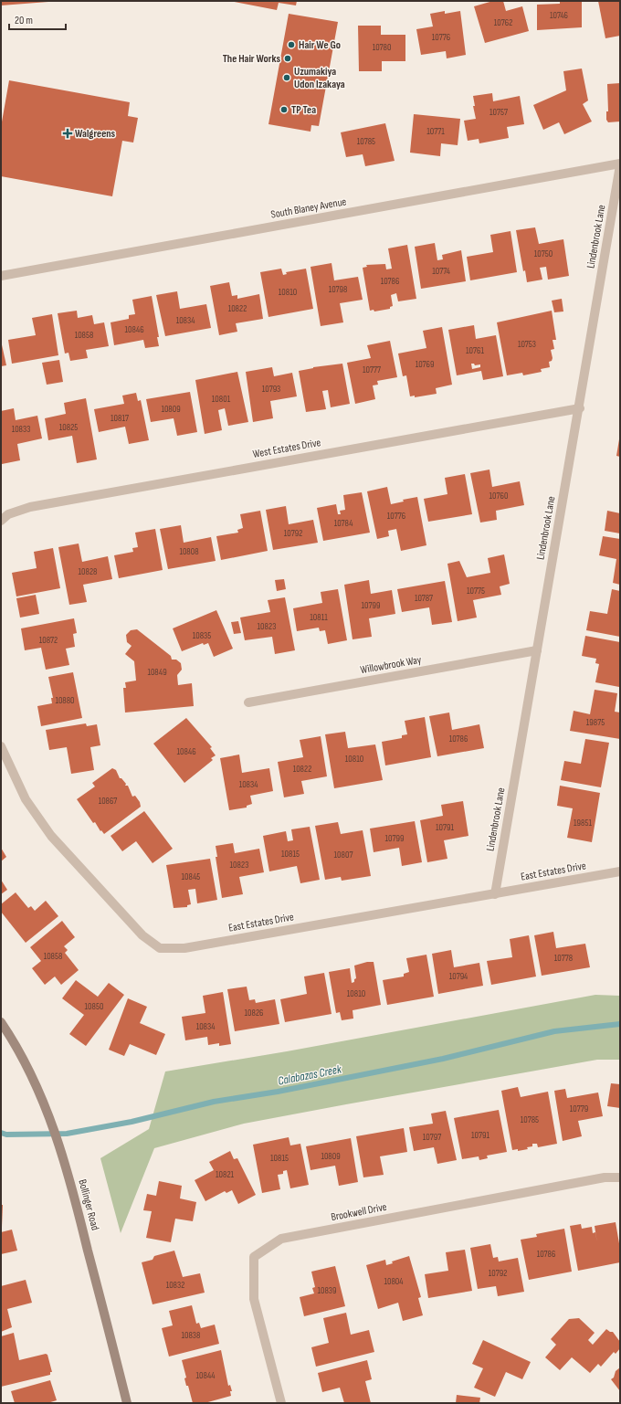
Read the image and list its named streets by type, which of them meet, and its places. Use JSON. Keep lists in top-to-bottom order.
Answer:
{
  "streets": {
    "main road": ["Bollinger Road"],
    "street": [
      "South Blaney Avenue",
      "Lindenbrook Lane",
      "West Estates Drive",
      "Willowbrook Way",
      "East Estates Drive",
      "Brookwell Drive"
    ]
  },
  "crossings": [
    ["South Blaney Avenue", "Lindenbrook Lane"],
    ["Lindenbrook Lane", "West Estates Drive"],
    ["Lindenbrook Lane", "Willowbrook Way"],
    ["Lindenbrook Lane", "East Estates Drive"]
  ],
  "water": ["Calabazas Creek"],
  "places": {
    "other": [
      "Hair We Go",
      "The Hair Works",
      "Uzumakiya Udon Izakaya",
      "TP Tea"
    ],
    "health": ["Walgreens"]
  },
  "house_numbers": [
    "10746",
    "10762",
    "10776",
    "10780",
    "10757",
    "10771",
    "10785",
    "10750",
    "10774",
    "10786",
    "10798",
    "10810",
    "10822",
    "10834",
    "10846",
    "10858",
    "10753",
    "10761",
    "10769",
    "10777",
    "10793",
    "10801",
    "10809",
    "10817",
    "10825",
    "10833",
    "10760",
    "10776",
    "10784",
    "10792",
    "10808",
    "10828",
    "10775",
    "10787",
    "10799",
    "10811",
    "10823",
    "10835",
    "10872",
    "10849",
    "10880",
    "19875",
    "10786",
    "10846",
    "10810",
    "10822",
    "10834",
    "10867",
    "19851",
    "10791",
    "10799",
    "10815",
    "10807",
    "10823",
    "10845",
    "10858",
    "10778",
    "10794",
    "10810",
    "10850",
    "10826",
    "10834",
    "10779",
    "10785",
    "10791",
    "10797",
    "10809",
    "10815",
    "10821",
    "10786",
    "10792",
    "10804",
    "10832",
    "10839",
    "10838",
    "10844"
  ],
  "scale_bar": "20 m"
}
